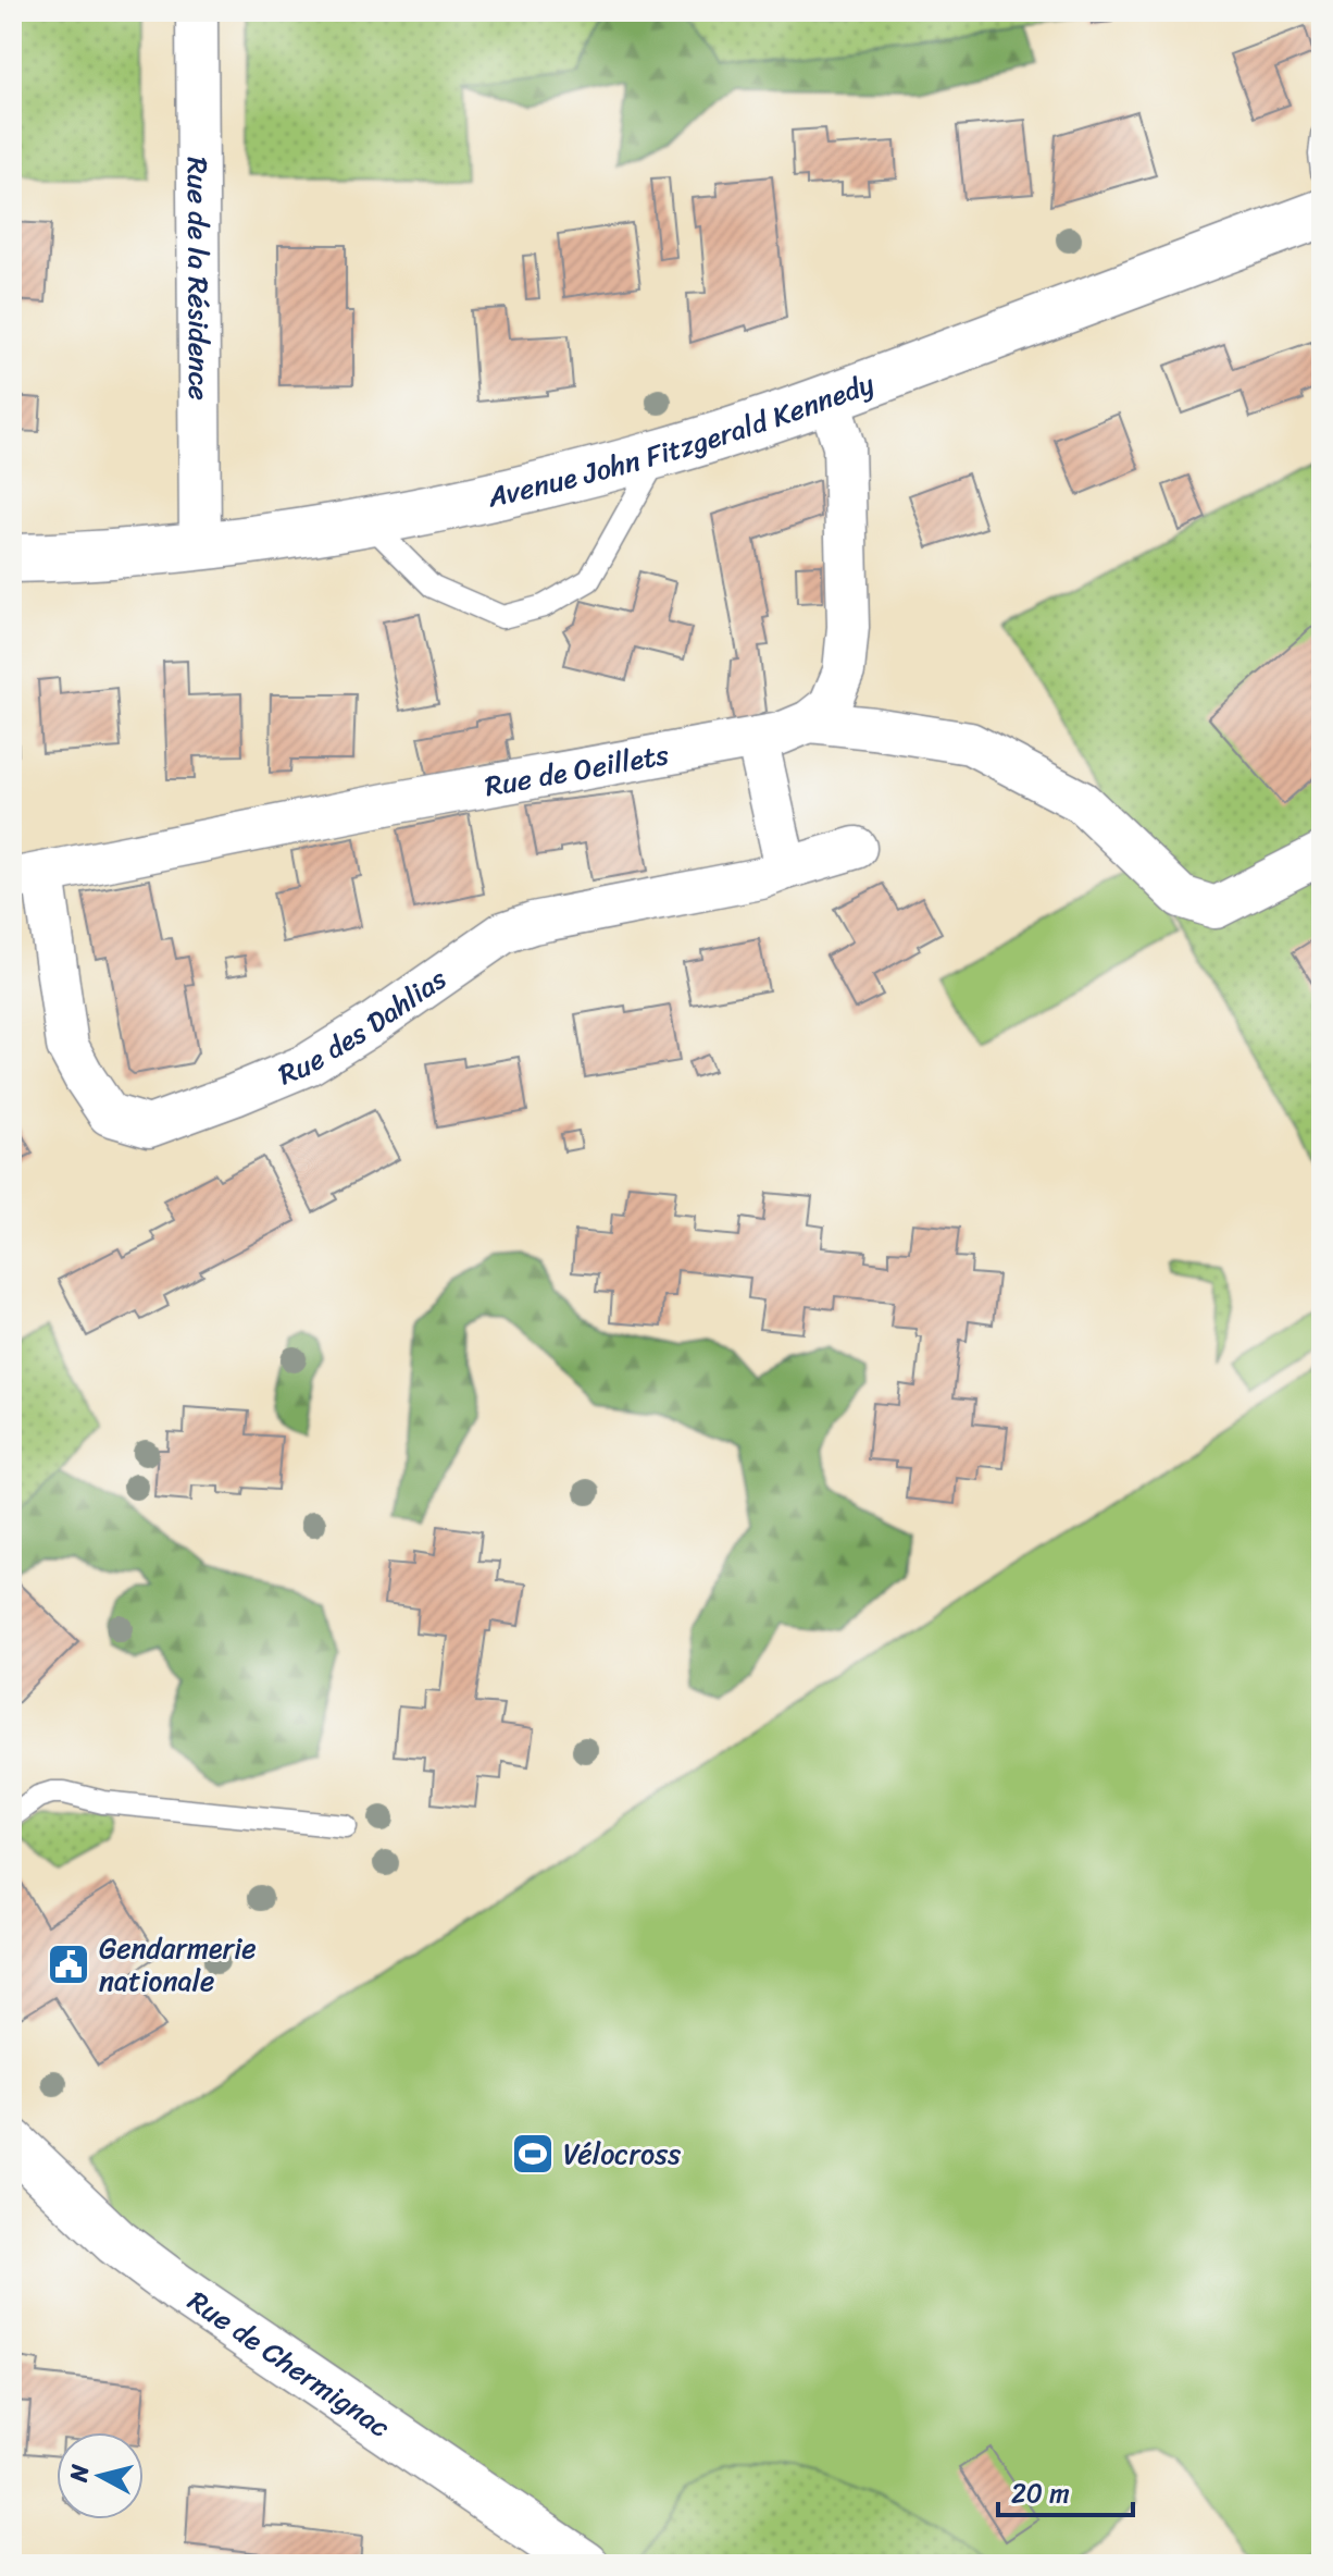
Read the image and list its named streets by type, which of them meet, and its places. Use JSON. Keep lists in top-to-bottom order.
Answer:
{
  "streets": {
    "main road": ["Avenue John Fitzgerald Kennedy", "Rue de Chermignac"],
    "street": ["Rue de la Résidence", "Rue de Oeillets", "Rue des Dahlias"]
  },
  "crossings": [
    ["Rue de la Résidence", "Avenue John Fitzgerald Kennedy"],
    ["Rue de Oeillets", "Rue des Dahlias"]
  ],
  "places": {
    "public building": ["Gendarmerie nationale"],
    "sports": ["Vélocross"]
  },
  "scale_bar": "20 m",
  "north": "left"
}
